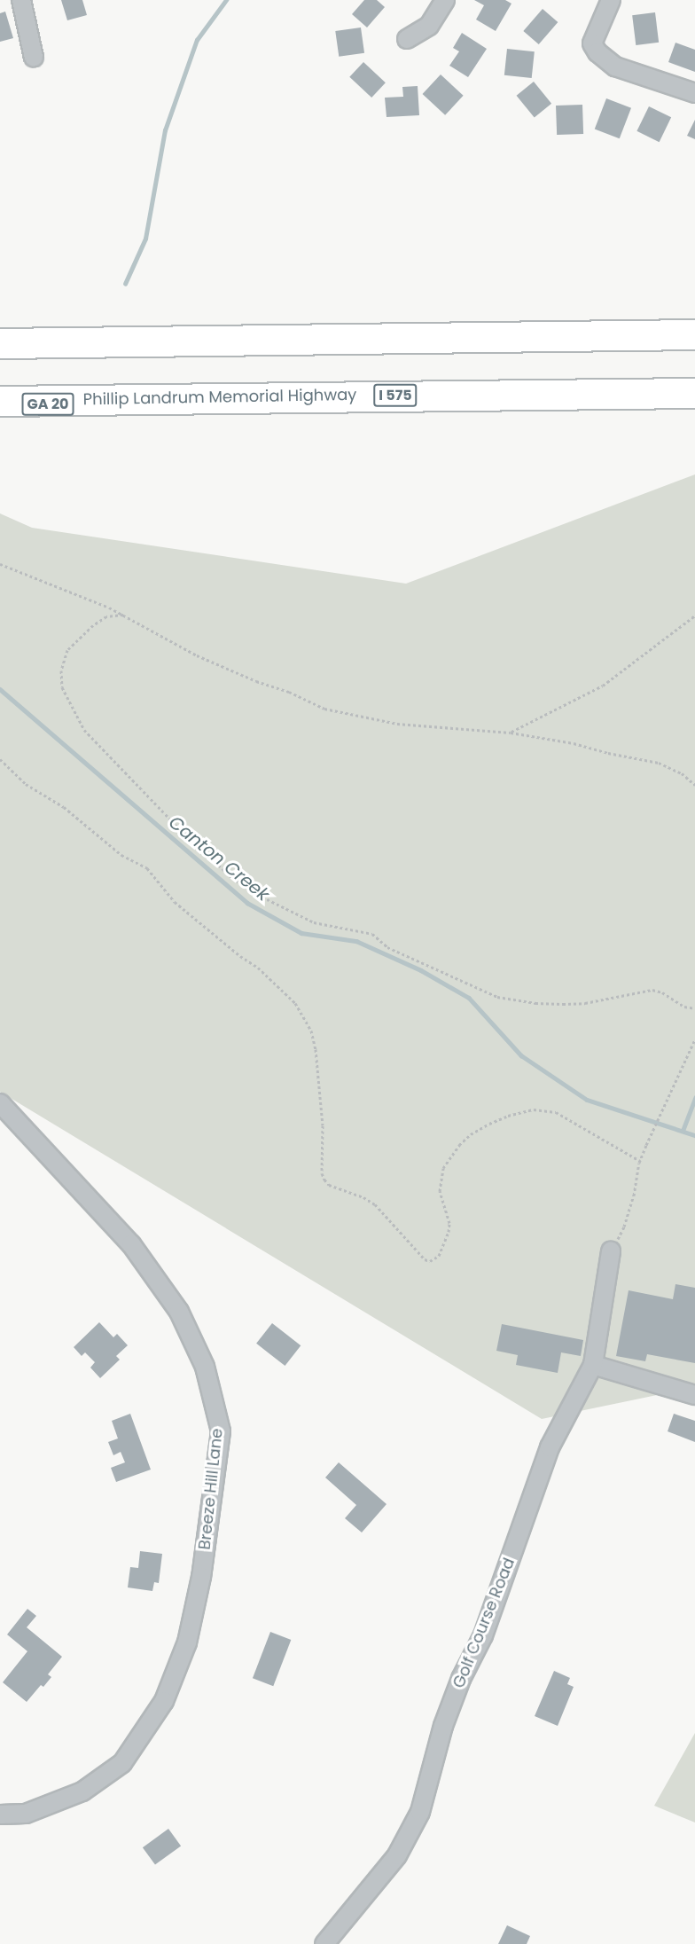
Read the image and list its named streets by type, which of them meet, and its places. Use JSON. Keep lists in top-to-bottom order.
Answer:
{
  "streets": {
    "highway": ["I 575", "Phillip Landrum Memorial Highway", "GA 20"],
    "street": ["Breeze Hill Lane", "Golf Course Road"]
  },
  "crossings": [
    ["Phillip Landrum Memorial Highway", "GA 20"]
  ],
  "water": ["Canton Creek"]
}
